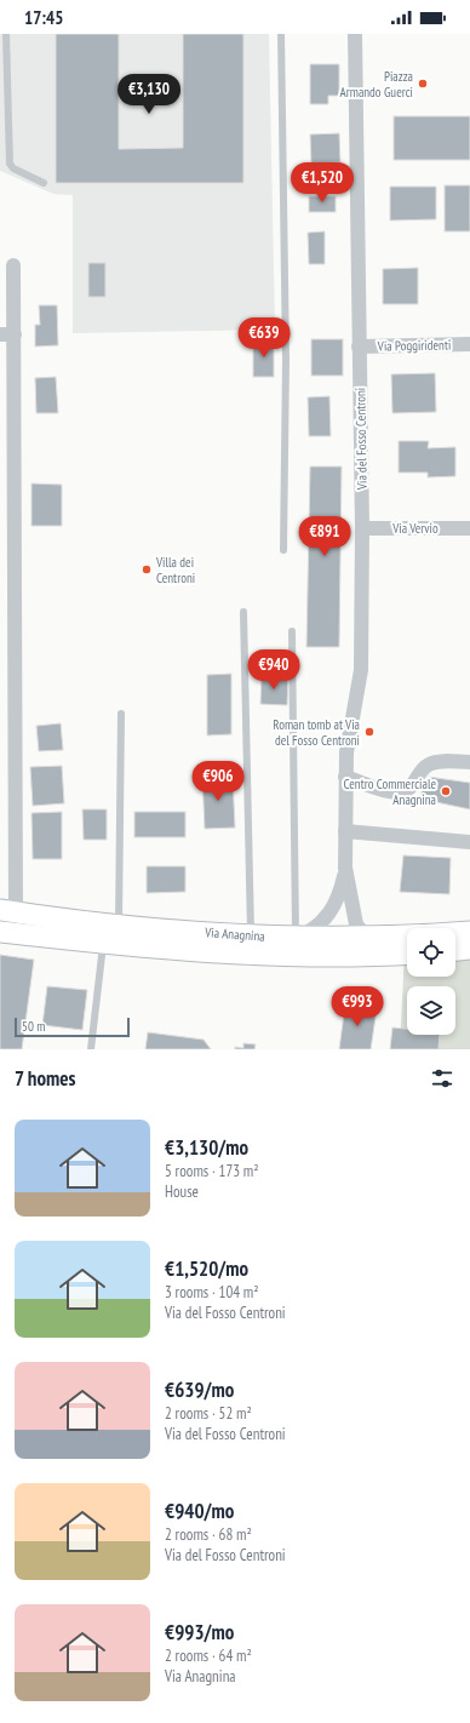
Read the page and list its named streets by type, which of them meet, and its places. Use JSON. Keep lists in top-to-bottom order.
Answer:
{
  "streets": {
    "main road": ["Via Anagnina"],
    "street": ["Via Poggiridenti", "Via del Fosso Centroni", "Via Vervio"]
  },
  "crossings": [
    ["Via Poggiridenti", "Via del Fosso Centroni"],
    ["Via del Fosso Centroni", "Via Vervio"],
    ["Via del Fosso Centroni", "Via Anagnina"]
  ],
  "places": [
    "Piazza Armando Guerci",
    "Villa dei Centroni",
    "Roman tomb at Via del Fosso Centroni",
    "Centro Commerciale Anagnina"
  ],
  "scale_bar": "50 m",
  "page": {
    "status": "17:45",
    "price": [
      "€3,130",
      "€1,520",
      "€639",
      "€891",
      "€940",
      "€906",
      "€993"
    ],
    "scale": "50 m",
    "heading": "7 homes",
    "list": [
      {
        "name": "€3,130/mo",
        "note": "5 rooms · 173 m² · House"
      },
      {
        "name": "€1,520/mo",
        "note": "3 rooms · 104 m² · Via del Fosso Centroni"
      },
      {
        "name": "€639/mo",
        "note": "2 rooms · 52 m² · Via del Fosso Centroni"
      },
      {
        "name": "€940/mo",
        "note": "2 rooms · 68 m² · Via del Fosso Centroni"
      },
      {
        "name": "€993/mo",
        "note": "2 rooms · 64 m² · Via Anagnina"
      }
    ]
  }
}
